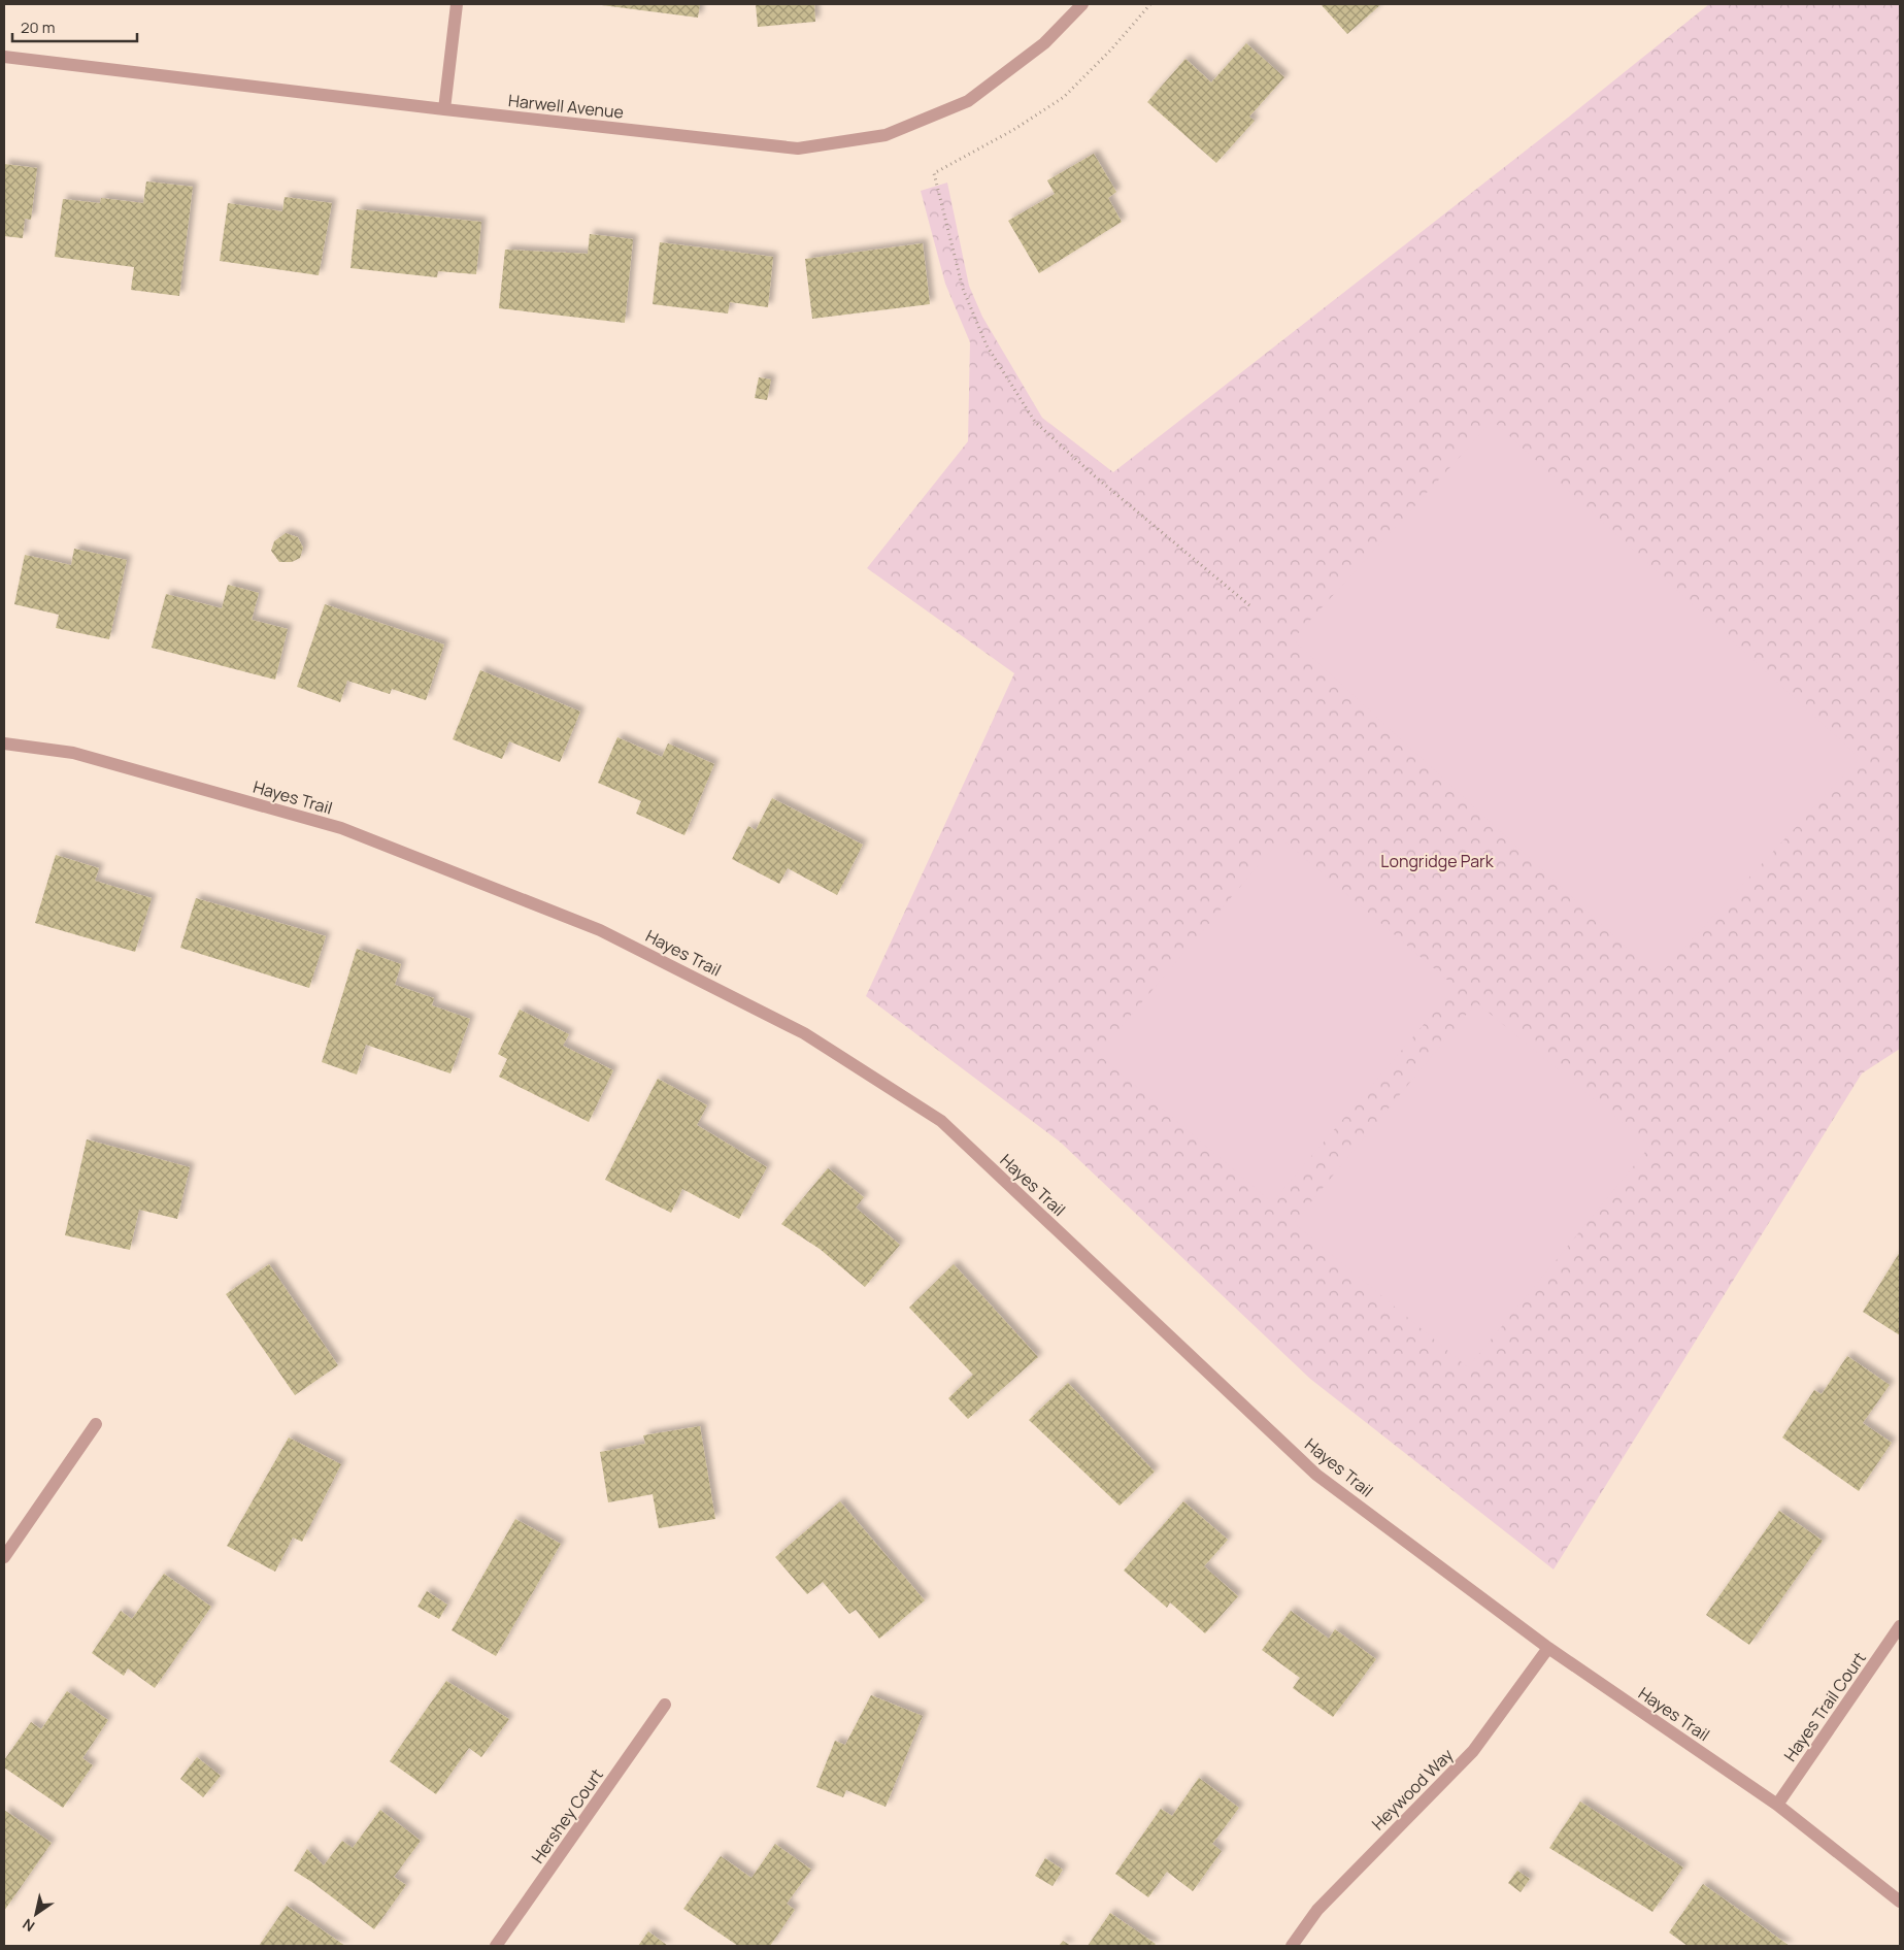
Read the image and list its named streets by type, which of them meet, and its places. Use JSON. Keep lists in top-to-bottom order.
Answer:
{
  "streets": {
    "street": [
      "Harwell Avenue",
      "Hayes Trail",
      "Hayes Trail Court",
      "Heywood Way",
      "Hershey Court"
    ]
  },
  "crossings": [
    ["Hayes Trail", "Hayes Trail Court"],
    ["Hayes Trail", "Heywood Way"]
  ],
  "parks": ["Longridge Park"],
  "scale_bar": "20 m",
  "north": "bottom left"
}
